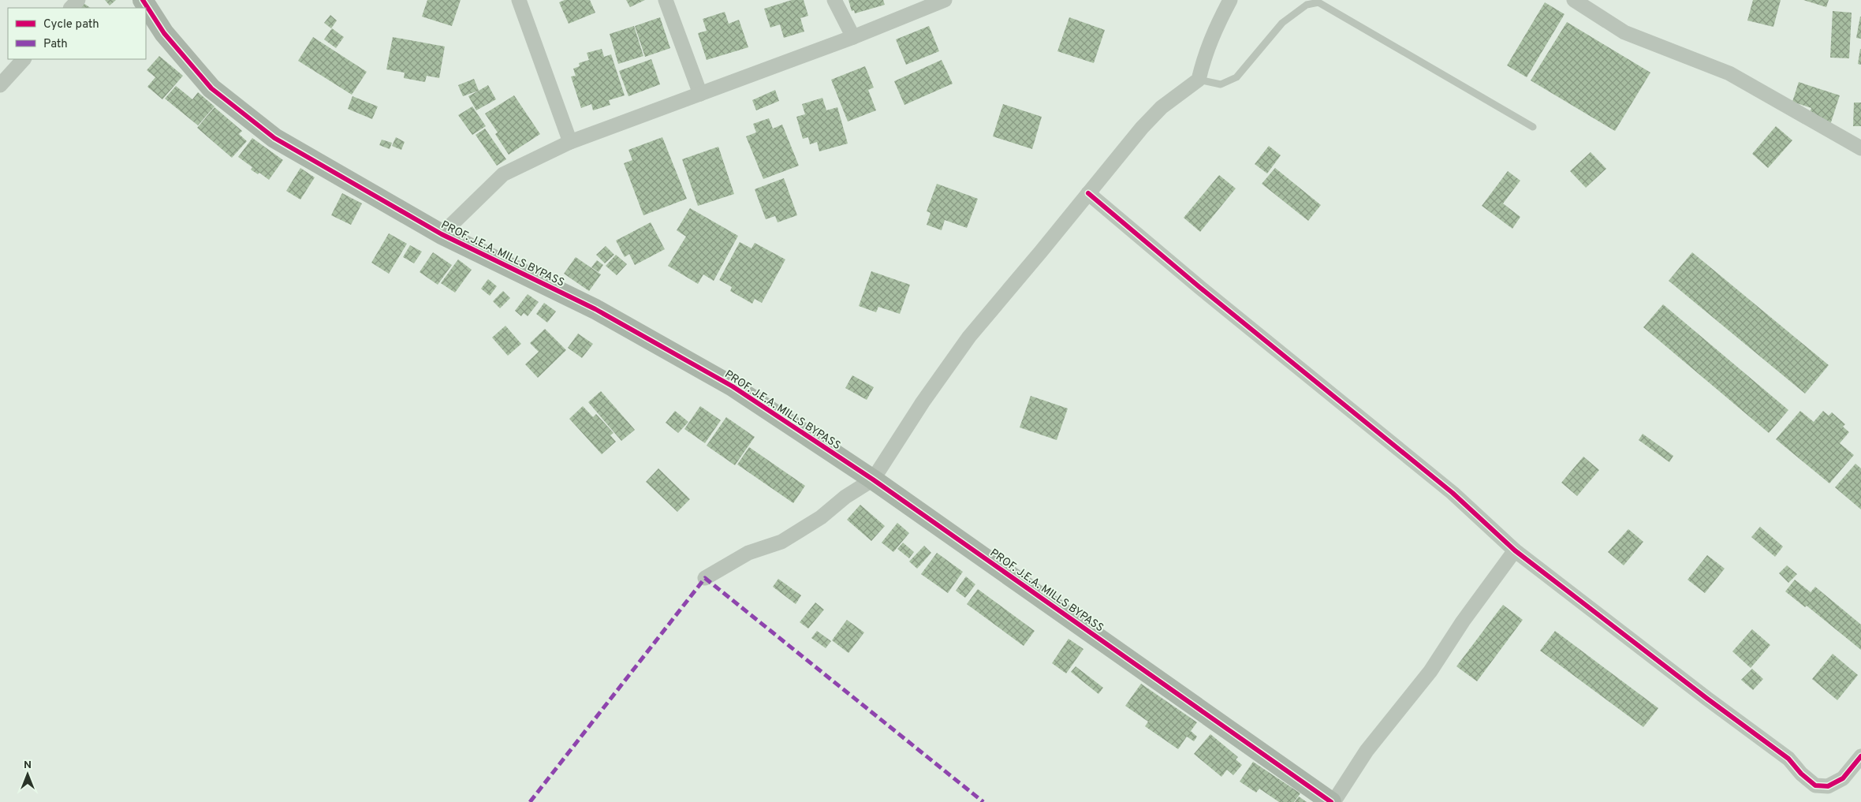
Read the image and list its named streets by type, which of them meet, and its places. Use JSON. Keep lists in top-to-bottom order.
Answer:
{
  "streets": {
    "street": ["PROF. J.E.A. MILLS BYPASS"]
  },
  "legend": ["Cycle path", "Path"],
  "north": "top"
}
